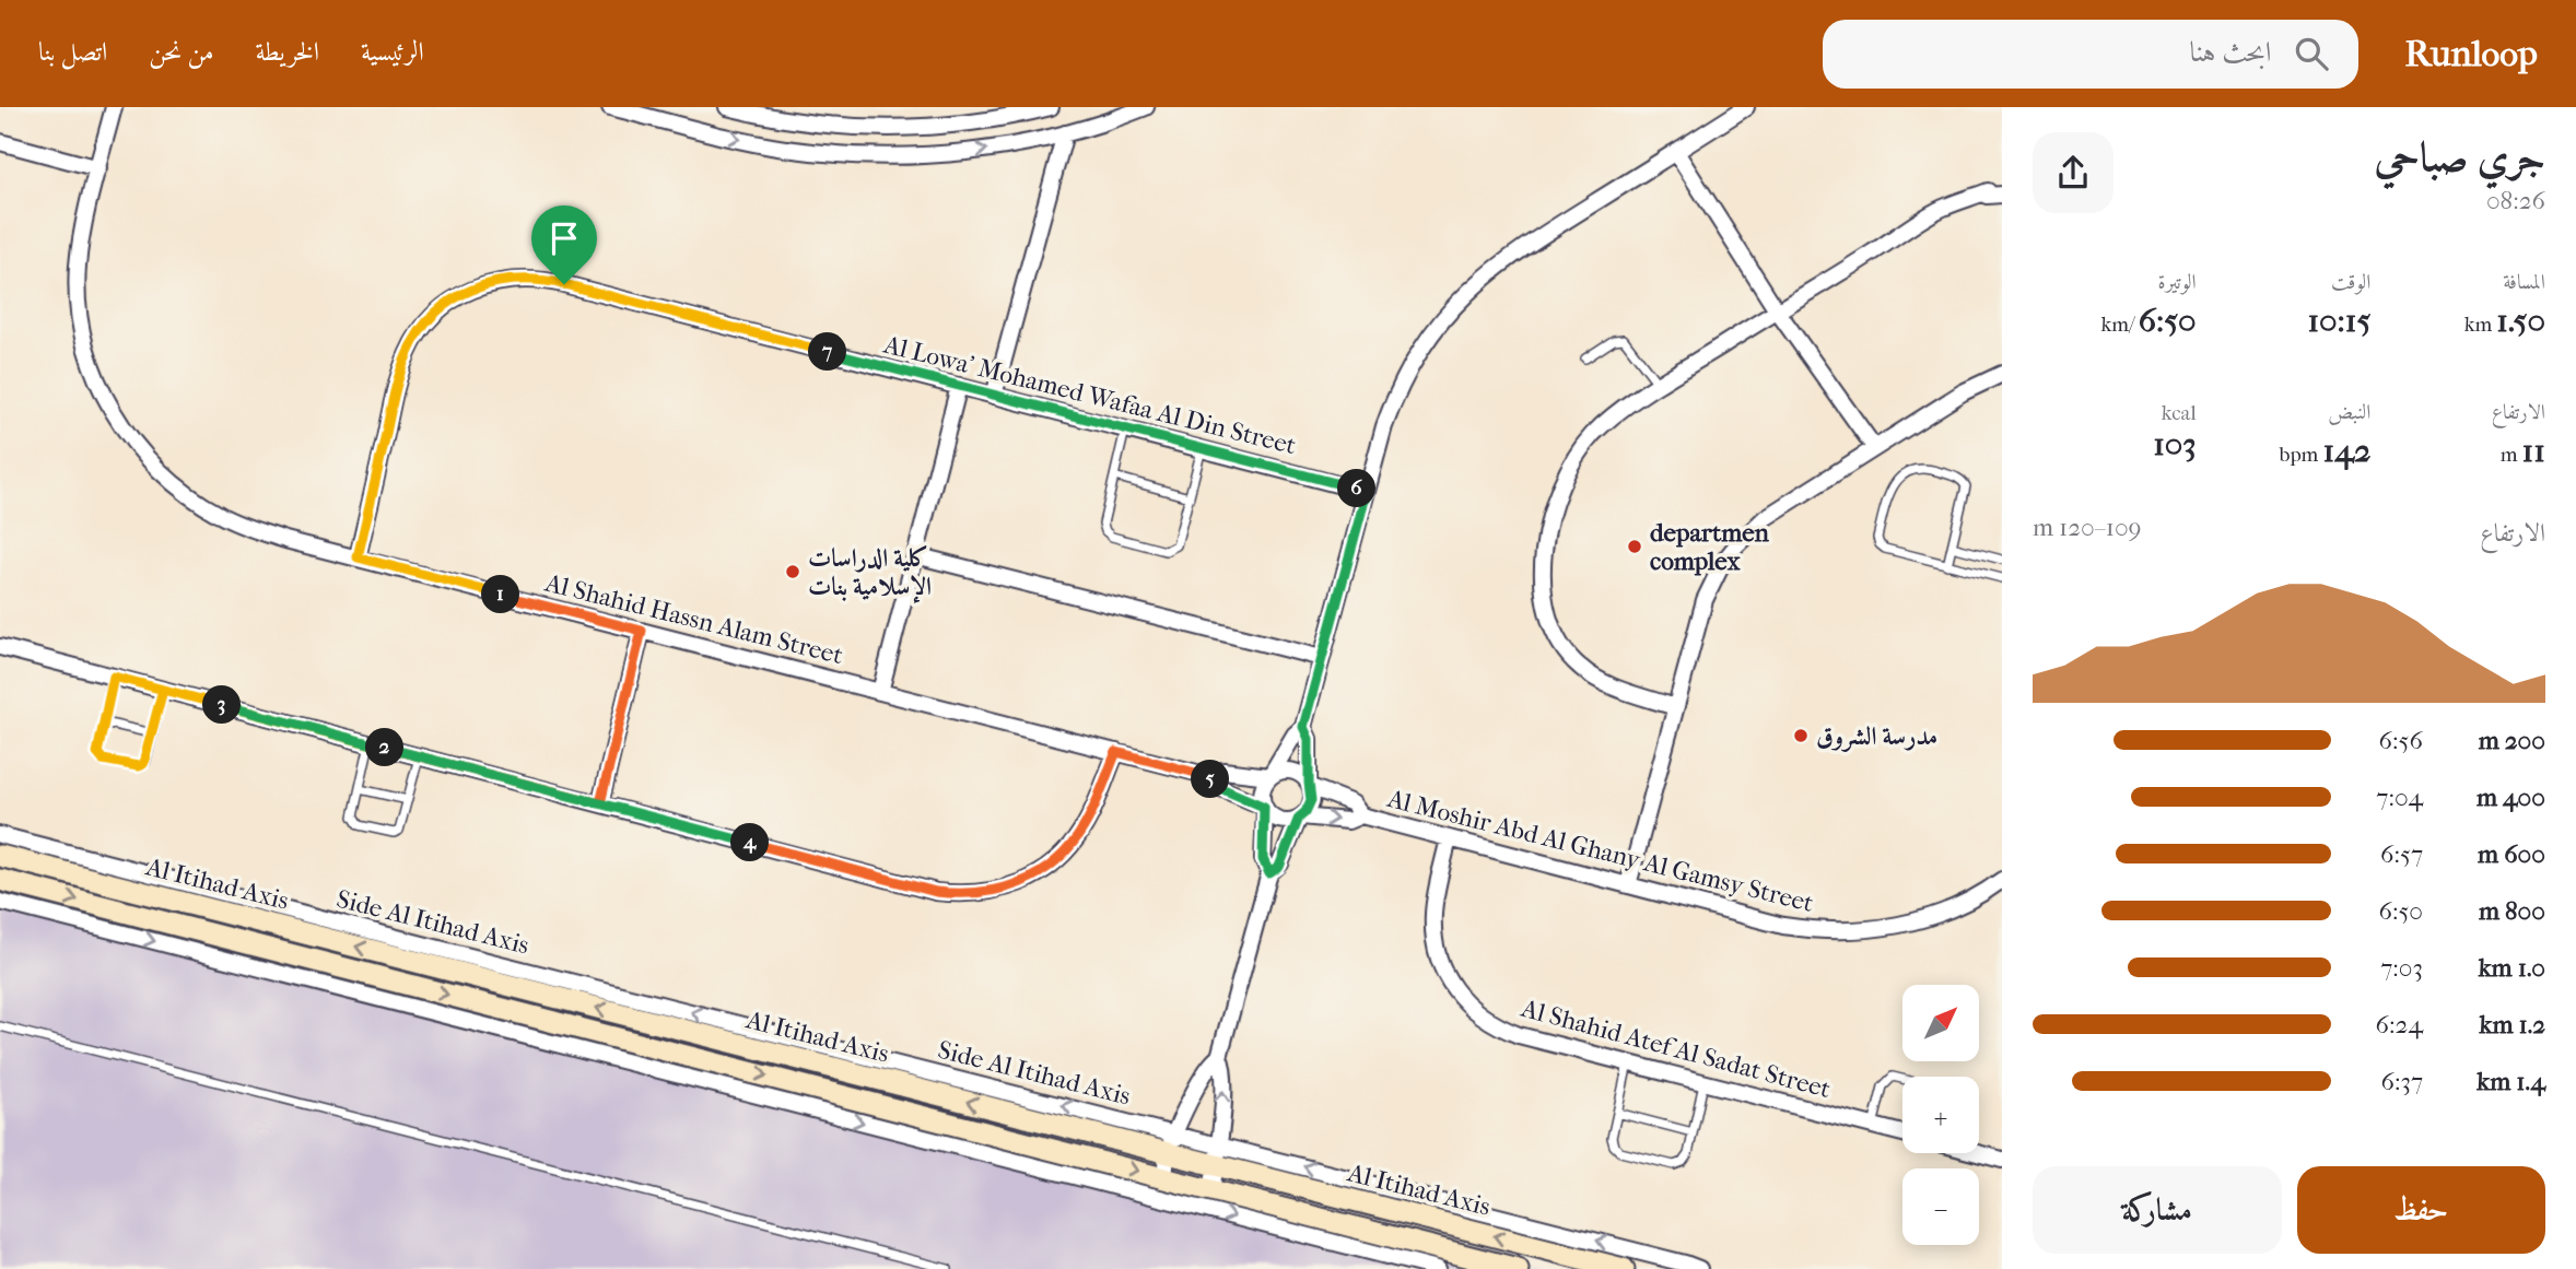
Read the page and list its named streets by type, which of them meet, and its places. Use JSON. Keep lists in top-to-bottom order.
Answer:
{
  "streets": {
    "street": [
      "Al Lowa' Mohamed Wafaa Al Din Street",
      "Al Shahid Hassn Alam Street",
      "Al Moshir Abd Al Ghany Al Gamsy Street",
      "Al Itihad Axis",
      "Side Al Itihad Axis",
      "Al Shahid Atef Al Sadat Street"
    ]
  },
  "crossings": [
    ["Al Lowa' Mohamed Wafaa Al Din Street", "Al Shahid Hassn Alam Street"],
    ["Al Shahid Hassn Alam Street", "Al Moshir Abd Al Ghany Al Gamsy Street"],
    ["Al Moshir Abd Al Ghany Al Gamsy Street", "Al Shahid Atef Al Sadat Street"],
    ["Al Itihad Axis", "Side Al Itihad Axis"]
  ],
  "places": ["departmen complex", "كلية الدراسات الإسلامية بنات", "مدرسة الشروق"],
  "north": "top right",
  "page": {
    "header": "Runloop",
    "search": "ابحث هنا",
    "nav": [
      "الرئيسية",
      "الخريطة",
      "من نحن",
      "اتصل بنا"
    ],
    "heading": ["جري صباحي", "08:26"],
    "stats": [
      ["المسافة", "1.50 km"],
      ["الوقت", "10:15"],
      ["الوتيرة", "6:50 /km"],
      ["الارتفاع", "11 m"],
      ["النبض", "142 bpm"],
      ["kcal", "103"]
    ],
    "pins": [
      "7",
      "6",
      "1",
      "3",
      "2",
      "5",
      "4"
    ],
    "chart": ["الارتفاع", "109–120 m"],
    "list": [
      {
        "name": "200 m",
        "note": "6:56"
      },
      {
        "name": "400 m",
        "note": "7:04"
      },
      {
        "name": "600 m",
        "note": "6:57"
      },
      {
        "name": "800 m",
        "note": "6:50"
      },
      {
        "name": "1.0 km",
        "note": "7:03"
      },
      {
        "name": "1.2 km",
        "note": "6:24"
      },
      {
        "name": "1.4 km",
        "note": "6:37"
      }
    ],
    "map_buttons": ["+", "−"],
    "buttons": ["حفظ", "مشاركة"]
  }
}
